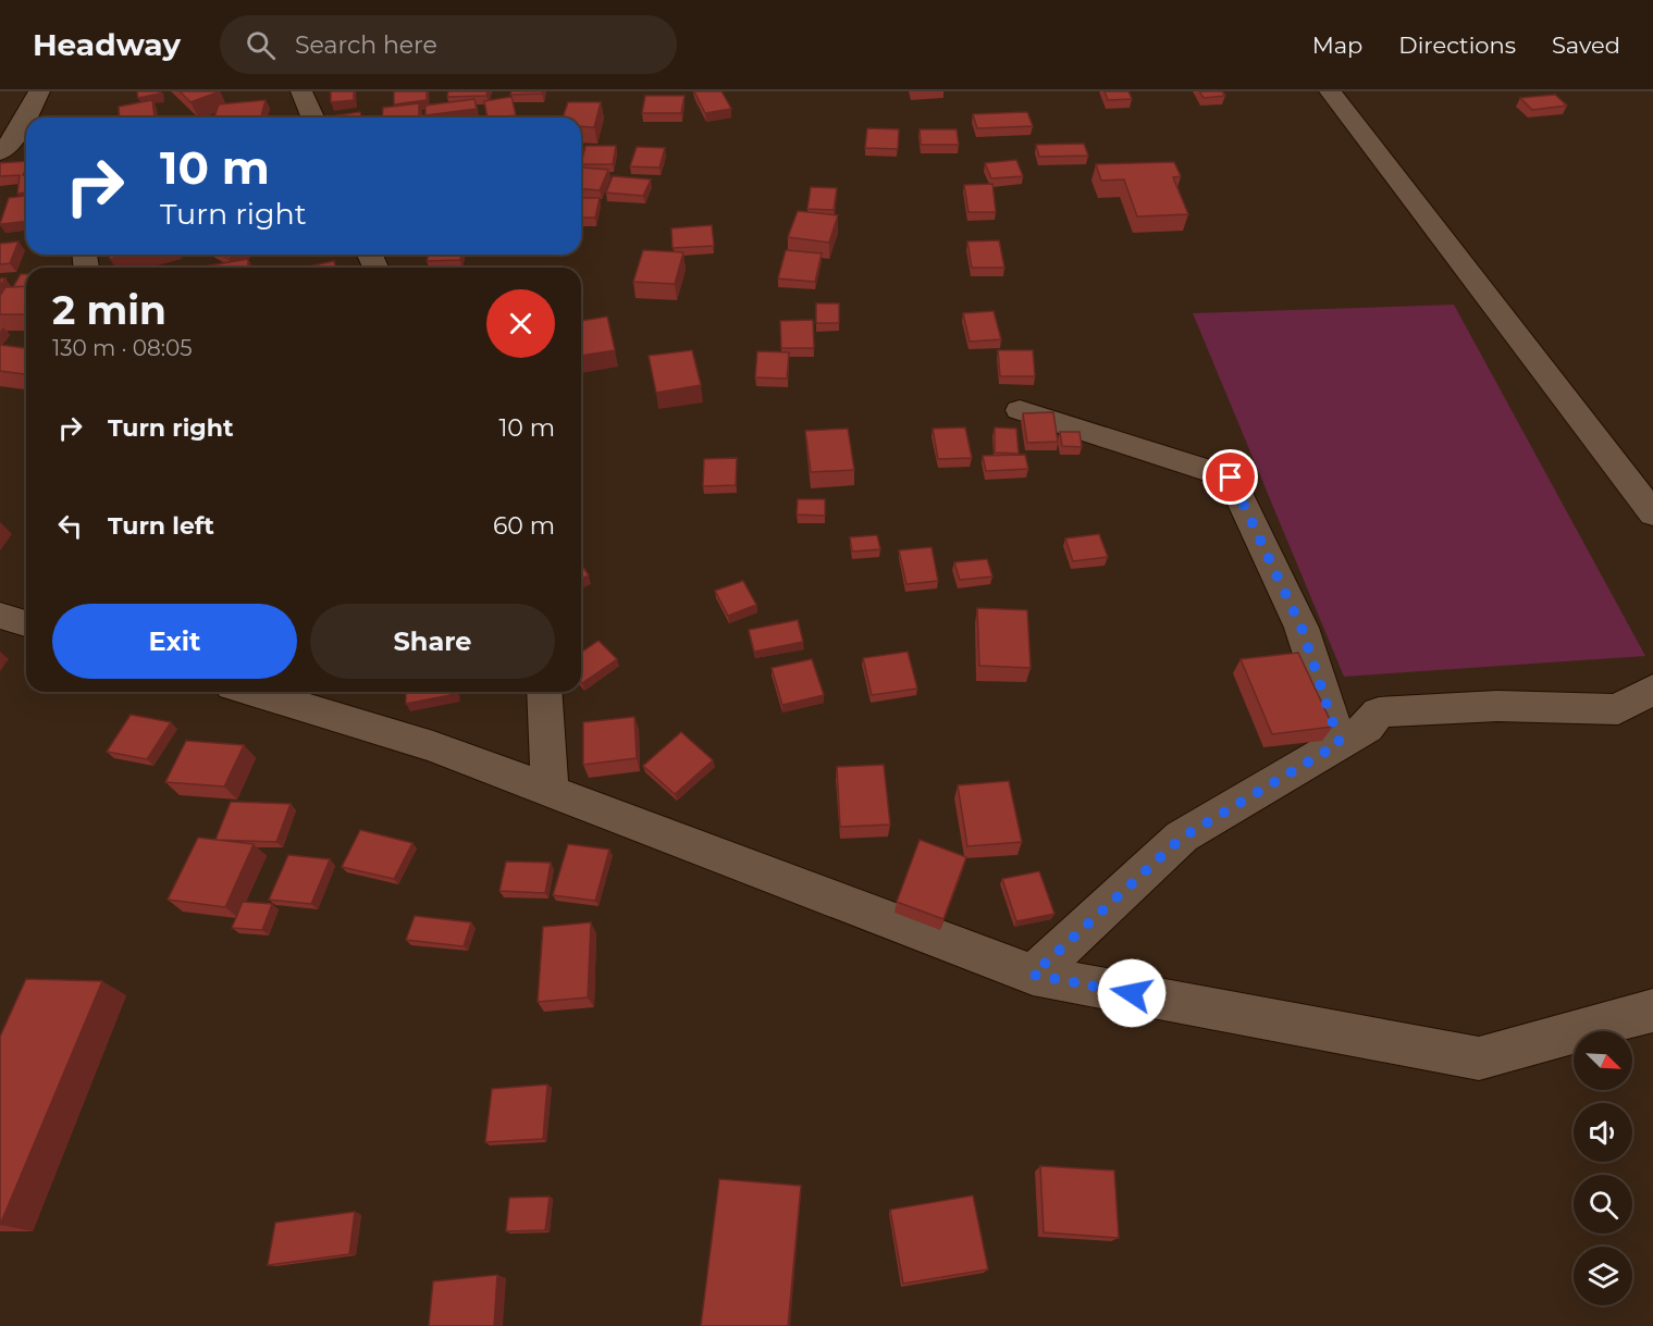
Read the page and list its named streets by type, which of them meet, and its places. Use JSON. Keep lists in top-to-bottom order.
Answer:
{
  "north": "bottom right",
  "page": {
    "header": "Headway",
    "search": "Search here",
    "nav": ["Map", "Directions", "Saved"],
    "turn": ["10 m", "Turn right"],
    "heading": ["2 min", "130 m · 08:05"],
    "list": [
      {
        "name": "Turn right",
        "value": "10 m"
      },
      {
        "name": "Turn left",
        "value": "60 m"
      }
    ],
    "buttons": ["Exit", "Share"]
  }
}
